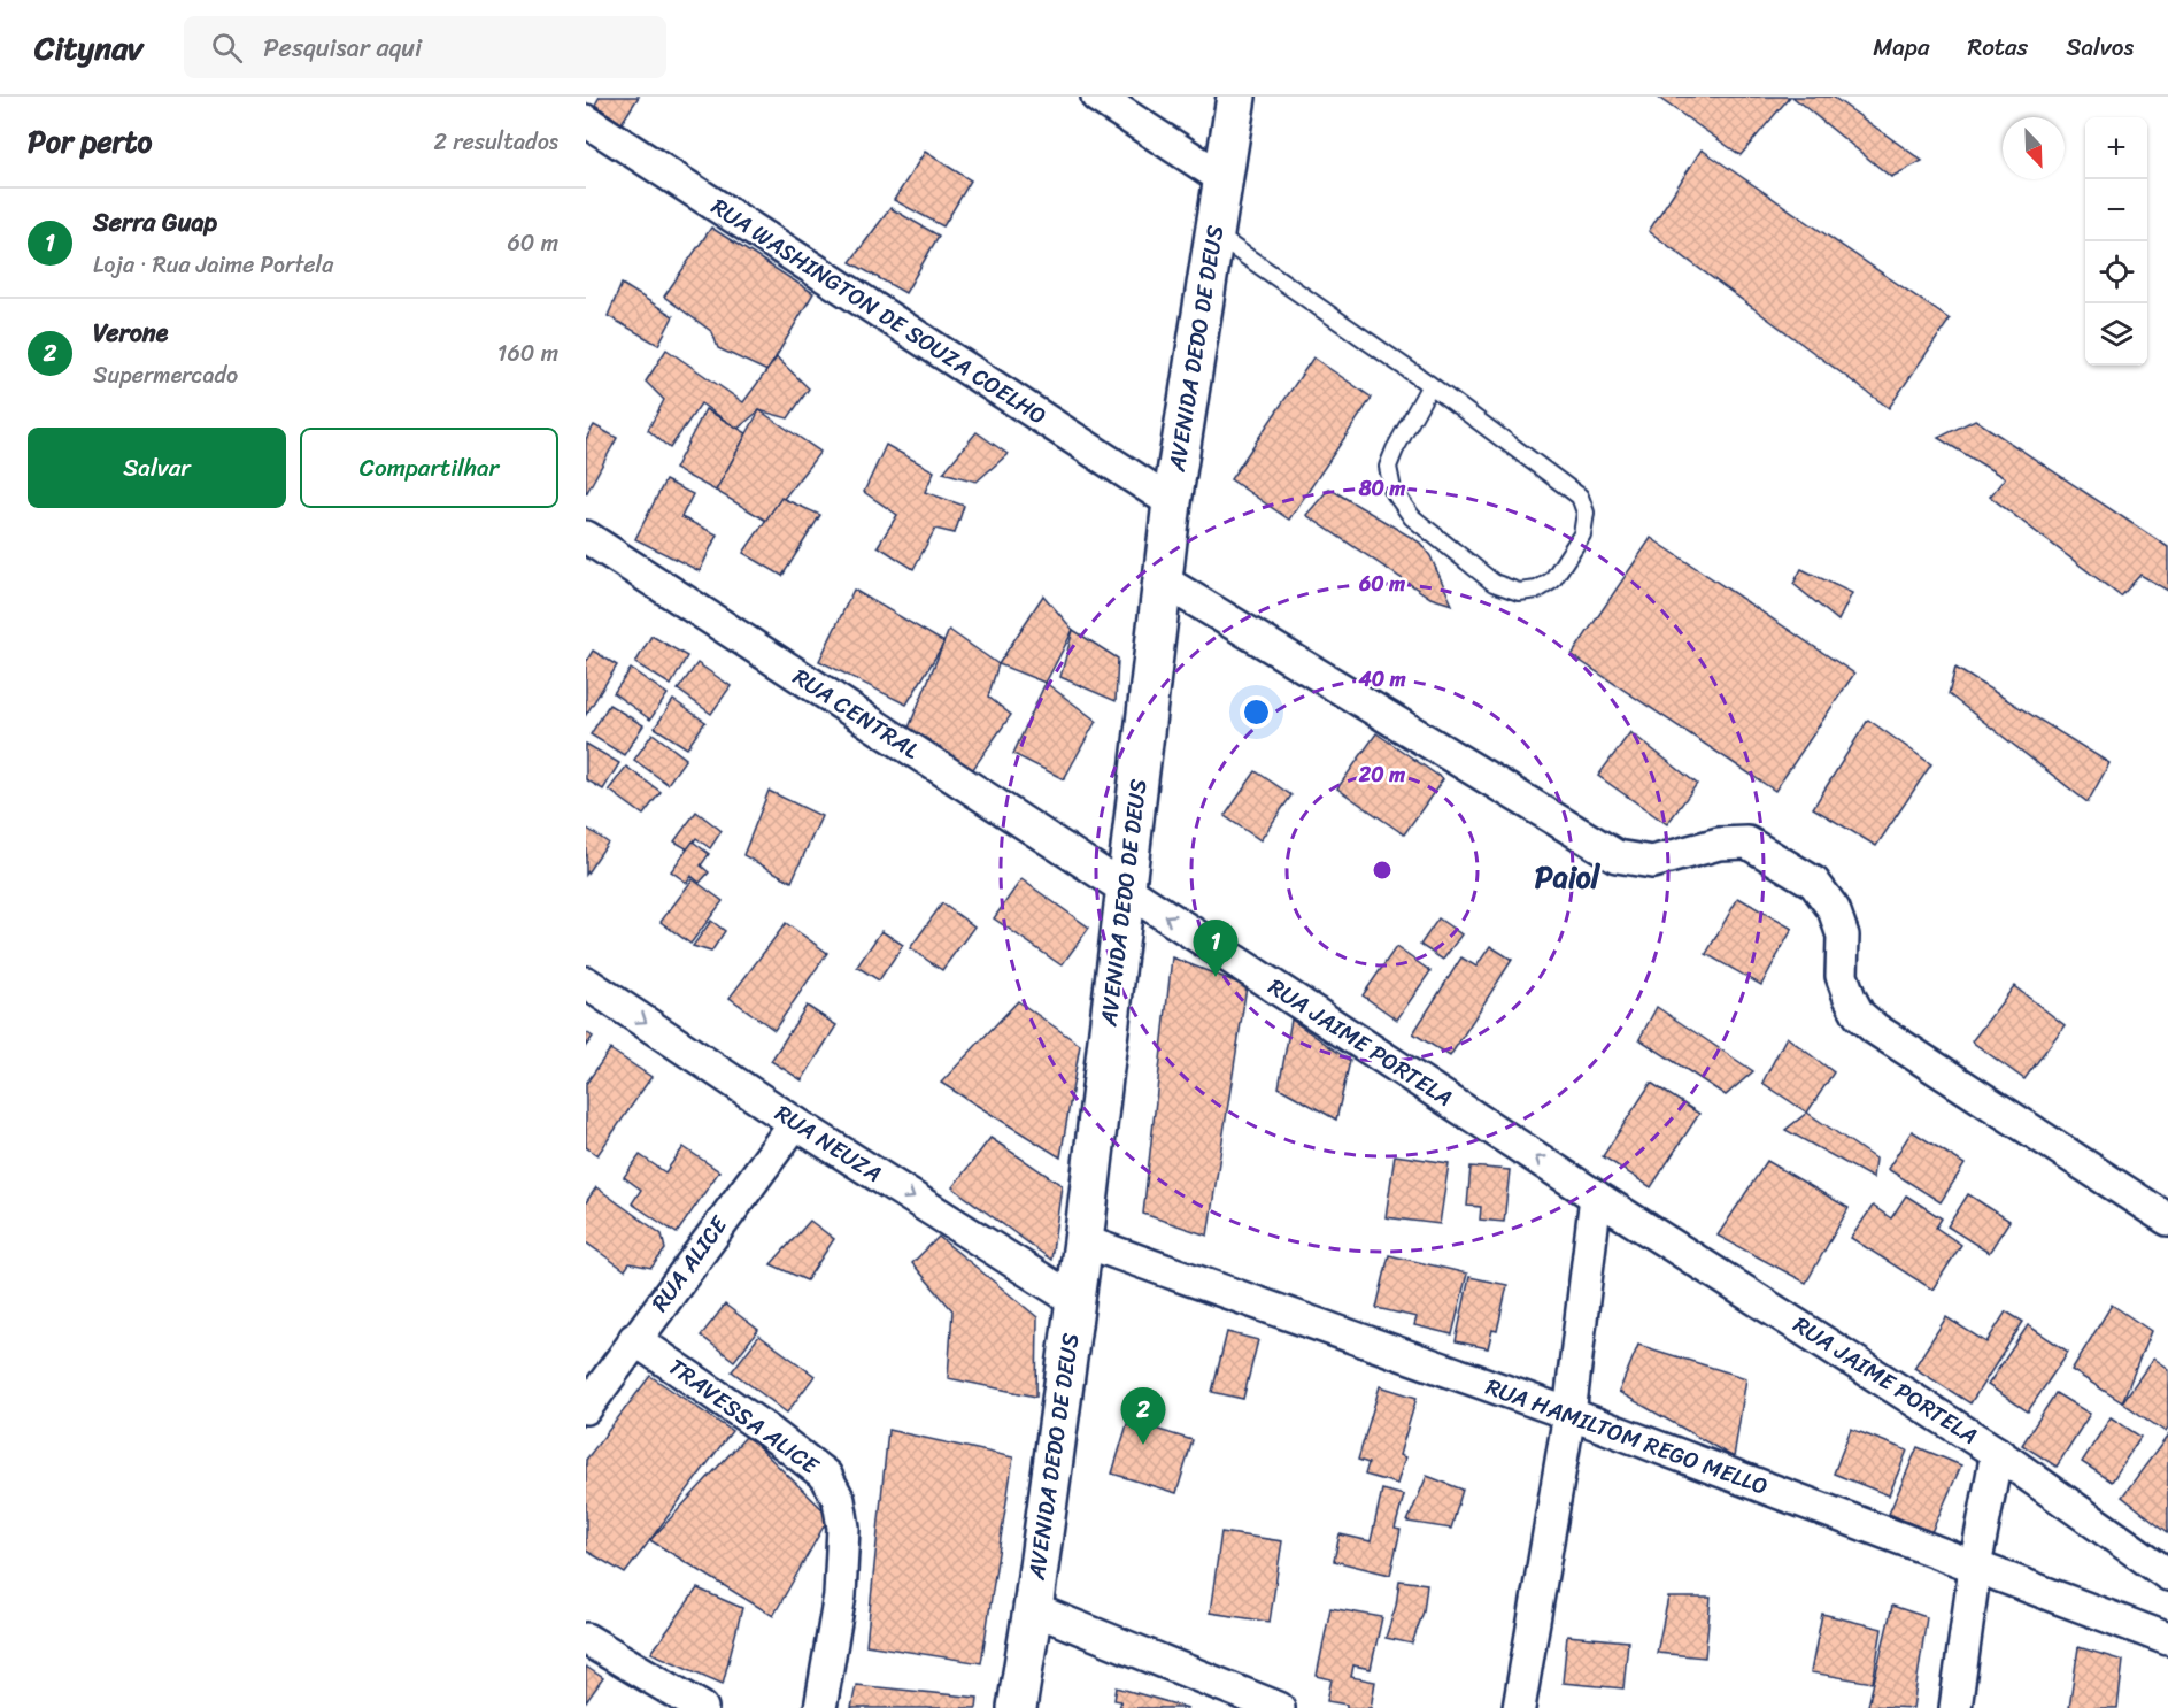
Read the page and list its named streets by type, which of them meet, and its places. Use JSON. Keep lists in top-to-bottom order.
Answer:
{
  "streets": {
    "main road": ["AVENIDA DEDO DE DEUS"],
    "street": [
      "RUA WASHINGTON DE SOUZA COELHO",
      "RUA CENTRAL",
      "RUA JAIME PORTELA",
      "RUA NEUZA",
      "RUA ALICE",
      "TRAVESSA ALICE",
      "RUA HAMILTOM REGO MELLO"
    ]
  },
  "crossings": [
    ["RUA WASHINGTON DE SOUZA COELHO", "AVENIDA DEDO DE DEUS"],
    ["AVENIDA DEDO DE DEUS", "RUA CENTRAL"],
    ["AVENIDA DEDO DE DEUS", "RUA JAIME PORTELA"],
    ["AVENIDA DEDO DE DEUS", "RUA NEUZA"],
    ["AVENIDA DEDO DE DEUS", "RUA HAMILTOM REGO MELLO"],
    ["RUA CENTRAL", "RUA JAIME PORTELA"],
    ["RUA NEUZA", "RUA ALICE"],
    ["RUA ALICE", "TRAVESSA ALICE"]
  ],
  "one_way": ["RUA JAIME PORTELA", "RUA NEUZA"],
  "districts": ["Paiol"],
  "north": "bottom right",
  "page": {
    "header": "Citynav",
    "search": "Pesquisar aqui",
    "nav": ["Mapa", "Rotas", "Salvos"],
    "heading": ["Por perto", "2 resultados"],
    "map_buttons": ["+", "−"],
    "list": [
      {
        "mark": "1",
        "name": "Serra Guap",
        "note": "Loja · Rua Jaime Portela",
        "value": "60 m"
      },
      {
        "mark": "2",
        "name": "Verone",
        "note": "Supermercado",
        "value": "160 m"
      }
    ],
    "buttons": ["Salvar", "Compartilhar"],
    "pins": ["1", "2"]
  },
  "rings": [
    "80 m",
    "60 m",
    "40 m",
    "20 m"
  ]
}
